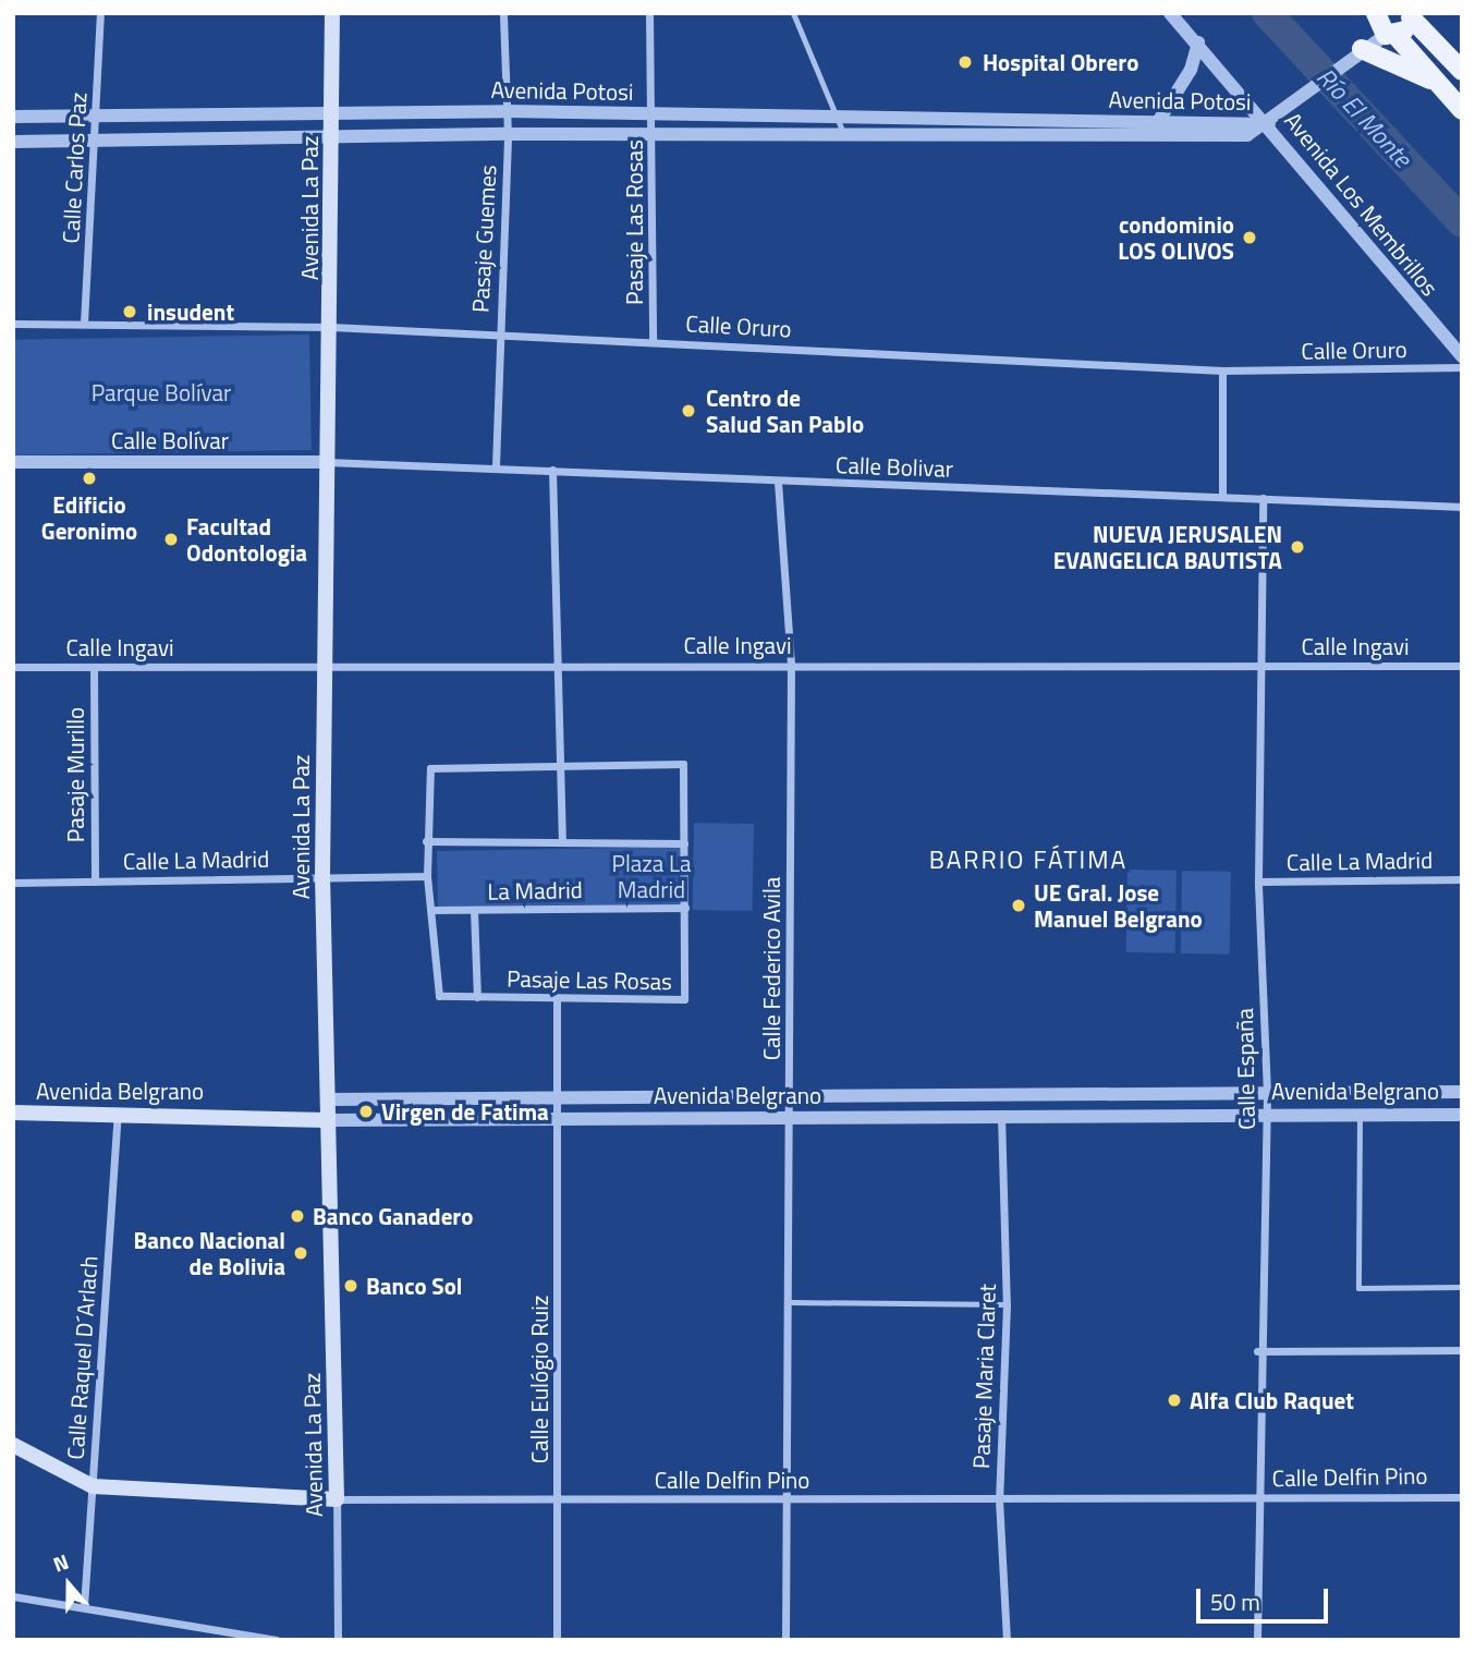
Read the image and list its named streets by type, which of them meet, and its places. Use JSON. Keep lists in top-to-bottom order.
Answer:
{
  "streets": {
    "main road": ["Avenida La Paz", "Avenida Belgrano", "Calle Delfin Pino"],
    "street": [
      "Avenida Potosi",
      "Calle Carlos Paz",
      "Avenida Los Membrillos",
      "Pasaje Las Rosas",
      "Pasaje Guemes",
      "Calle Oruro",
      "Calle Bolívar",
      "Calle Bolivar",
      "Calle Ingavi",
      "Pasaje Murillo",
      "Calle La Madrid",
      "La Madrid",
      "Calle Federico Avila",
      "Calle España",
      "Calle Raquel D´Arlach",
      "Pasaje Maria Claret",
      "Calle Eulógio Ruiz"
    ]
  },
  "crossings": [
    ["Avenida Potosi", "Calle Carlos Paz"],
    ["Avenida Potosi", "Avenida Los Membrillos"],
    ["Avenida Potosi", "Avenida La Paz"],
    ["Avenida Potosi", "Pasaje Las Rosas"],
    ["Avenida Potosi", "Pasaje Guemes"],
    ["Calle Carlos Paz", "Calle Oruro"],
    ["Avenida La Paz", "Calle Oruro"],
    ["Avenida La Paz", "Calle Bolívar"],
    ["Avenida La Paz", "Calle Bolivar"],
    ["Avenida La Paz", "Calle Ingavi"],
    ["Avenida La Paz", "Calle La Madrid"],
    ["Avenida La Paz", "Avenida Belgrano"],
    ["Avenida La Paz", "Calle Delfin Pino"],
    ["Pasaje Las Rosas", "Calle Oruro"],
    ["Pasaje Las Rosas", "Calle La Madrid"],
    ["Pasaje Las Rosas", "La Madrid"],
    ["Pasaje Guemes", "Calle Oruro"],
    ["Pasaje Guemes", "Calle Bolivar"],
    ["Calle Bolívar", "Calle Bolivar"],
    ["Calle Bolivar", "Calle Federico Avila"],
    ["Calle Bolivar", "Calle España"],
    ["Calle Ingavi", "Pasaje Murillo"],
    ["Calle Ingavi", "Calle Federico Avila"],
    ["Calle Ingavi", "Calle España"],
    ["Pasaje Murillo", "Calle La Madrid"],
    ["Calle La Madrid", "Calle España"],
    ["Calle Federico Avila", "Avenida Belgrano"],
    ["Calle Federico Avila", "Calle Delfin Pino"],
    ["Calle España", "Avenida Belgrano"],
    ["Calle España", "Calle Delfin Pino"],
    ["Avenida Belgrano", "Calle Raquel D´Arlach"],
    ["Avenida Belgrano", "Pasaje Maria Claret"],
    ["Avenida Belgrano", "Calle Eulógio Ruiz"],
    ["Calle Raquel D´Arlach", "Calle Delfin Pino"],
    ["Pasaje Maria Claret", "Calle Delfin Pino"],
    ["Calle Eulógio Ruiz", "Calle Delfin Pino"]
  ],
  "districts": ["BARRIO FÁTIMA"],
  "water": ["Río El Monte"],
  "parks": ["Parque Bolívar", "Plaza La Madrid"],
  "places": [
    "Hospital Obrero",
    "condominio LOS OLIVOS",
    "insudent",
    "Centro de Salud San Pablo",
    "Edificio Geronimo",
    "Facultad Odontologia",
    "NUEVA JERUSALEN EVANGELICA BAUTISTA",
    "UE Gral. Jose Manuel Belgrano",
    "Virgen de Fatima",
    "Banco Ganadero",
    "Banco Nacional de Bolivia",
    "Banco Sol",
    "Alfa Club Raquet"
  ],
  "scale_bar": "50 m",
  "north": "top"
}
